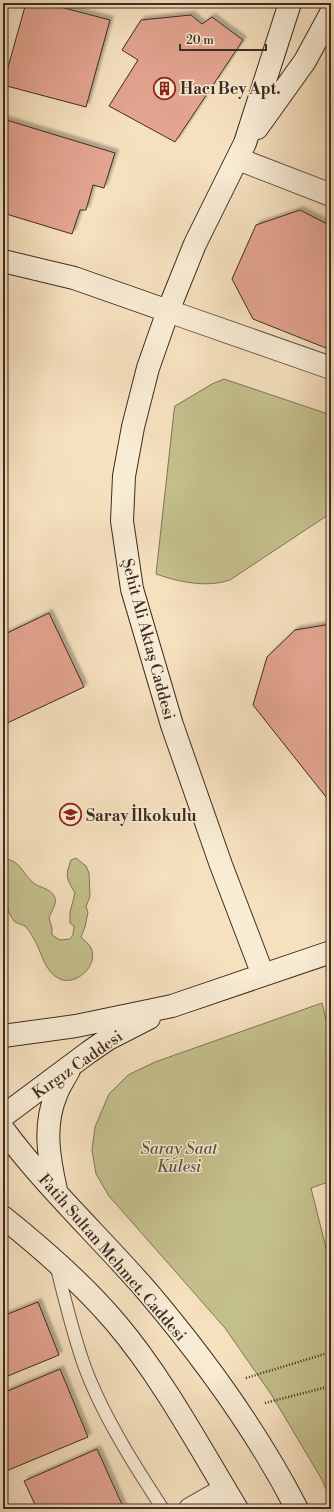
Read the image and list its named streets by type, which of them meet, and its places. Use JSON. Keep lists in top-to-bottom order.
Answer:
{
  "streets": {
    "street": ["Şehit Ali Aktaş Caddesi", "Kırgız Caddesi", "Fatih Sultan Mehmet. Caddesi"]
  },
  "crossings": [
    ["Şehit Ali Aktaş Caddesi", "Kırgız Caddesi"],
    ["Kırgız Caddesi", "Fatih Sultan Mehmet. Caddesi"]
  ],
  "parks": ["Saray Saat Kulesi"],
  "places": {
    "building": ["Hacı Bey Apt."],
    "school or university": ["Saray İlkokulu"]
  },
  "scale_bar": "20 m"
}
